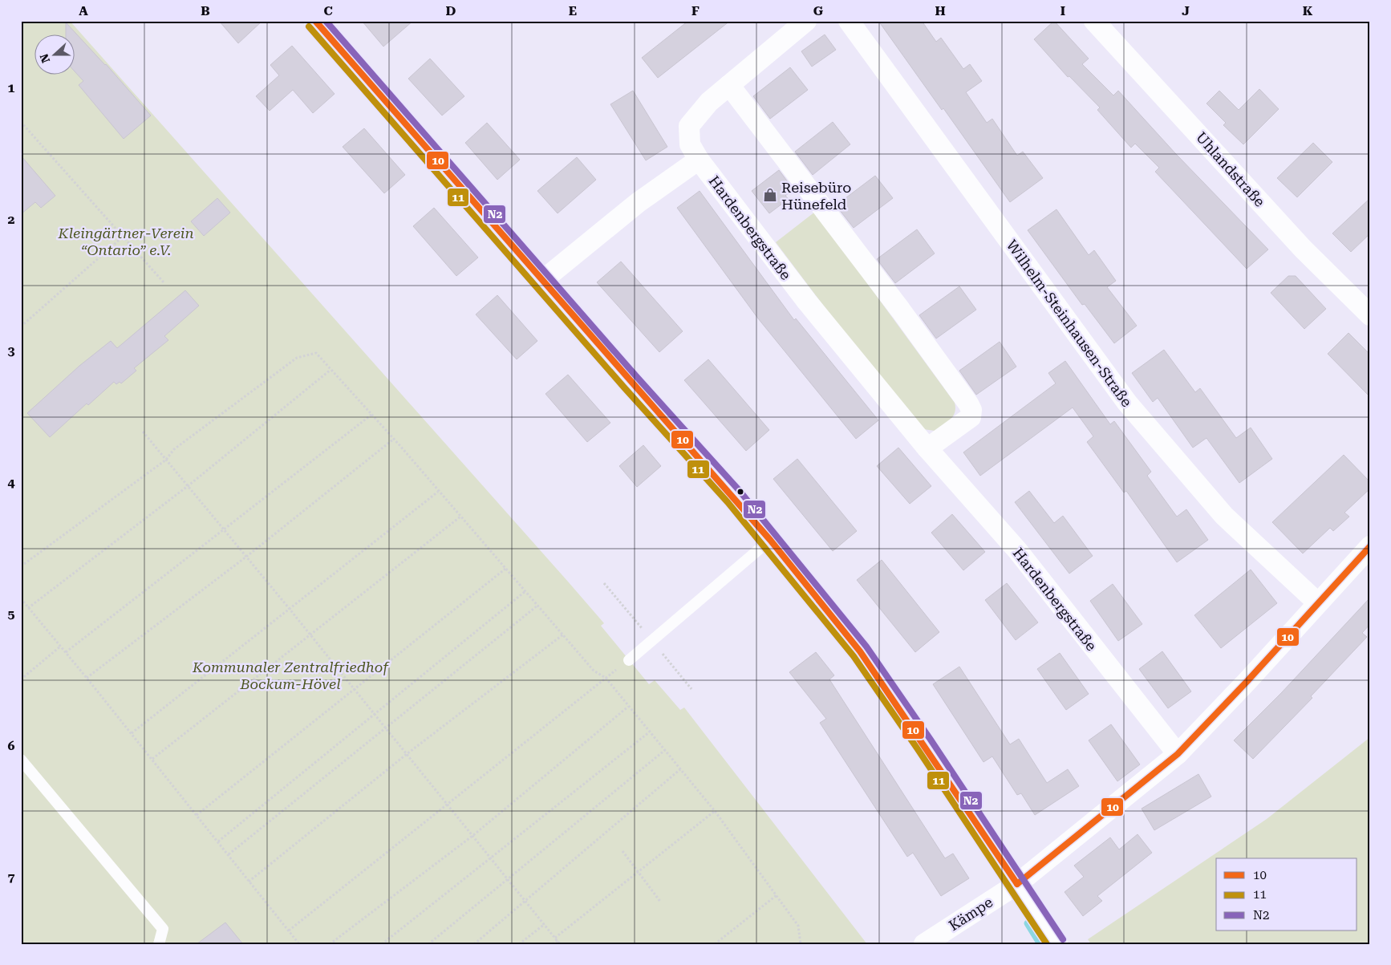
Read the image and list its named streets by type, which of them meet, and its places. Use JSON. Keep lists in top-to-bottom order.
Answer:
{
  "streets": {
    "street": [
      "Uhlandstraße",
      "Hardenbergstraße",
      "Wilhelm-Steinhausen-Straße",
      "Kämpe"
    ]
  },
  "crossings": [
    ["Hardenbergstraße", "Kämpe"],
    ["Wilhelm-Steinhausen-Straße", "Kämpe"]
  ],
  "parks": ["Kleingärtner-Verein “Ontario” e.V.", "Kommunaler Zentralfriedhof Bockum-Hövel"],
  "places": {
    "shop": ["Reisebüro Hünefeld"]
  },
  "lines": ["transit line 10", "transit line N2", "transit line 11"],
  "legend": ["10", "11", "N2"],
  "north": "left",
  "grid": {
    "columns": [
      "A",
      "B",
      "C",
      "D",
      "E",
      "F",
      "G",
      "H",
      "I",
      "J",
      "K"
    ],
    "rows": [
      "1",
      "2",
      "3",
      "4",
      "5",
      "6",
      "7"
    ]
  }
}
